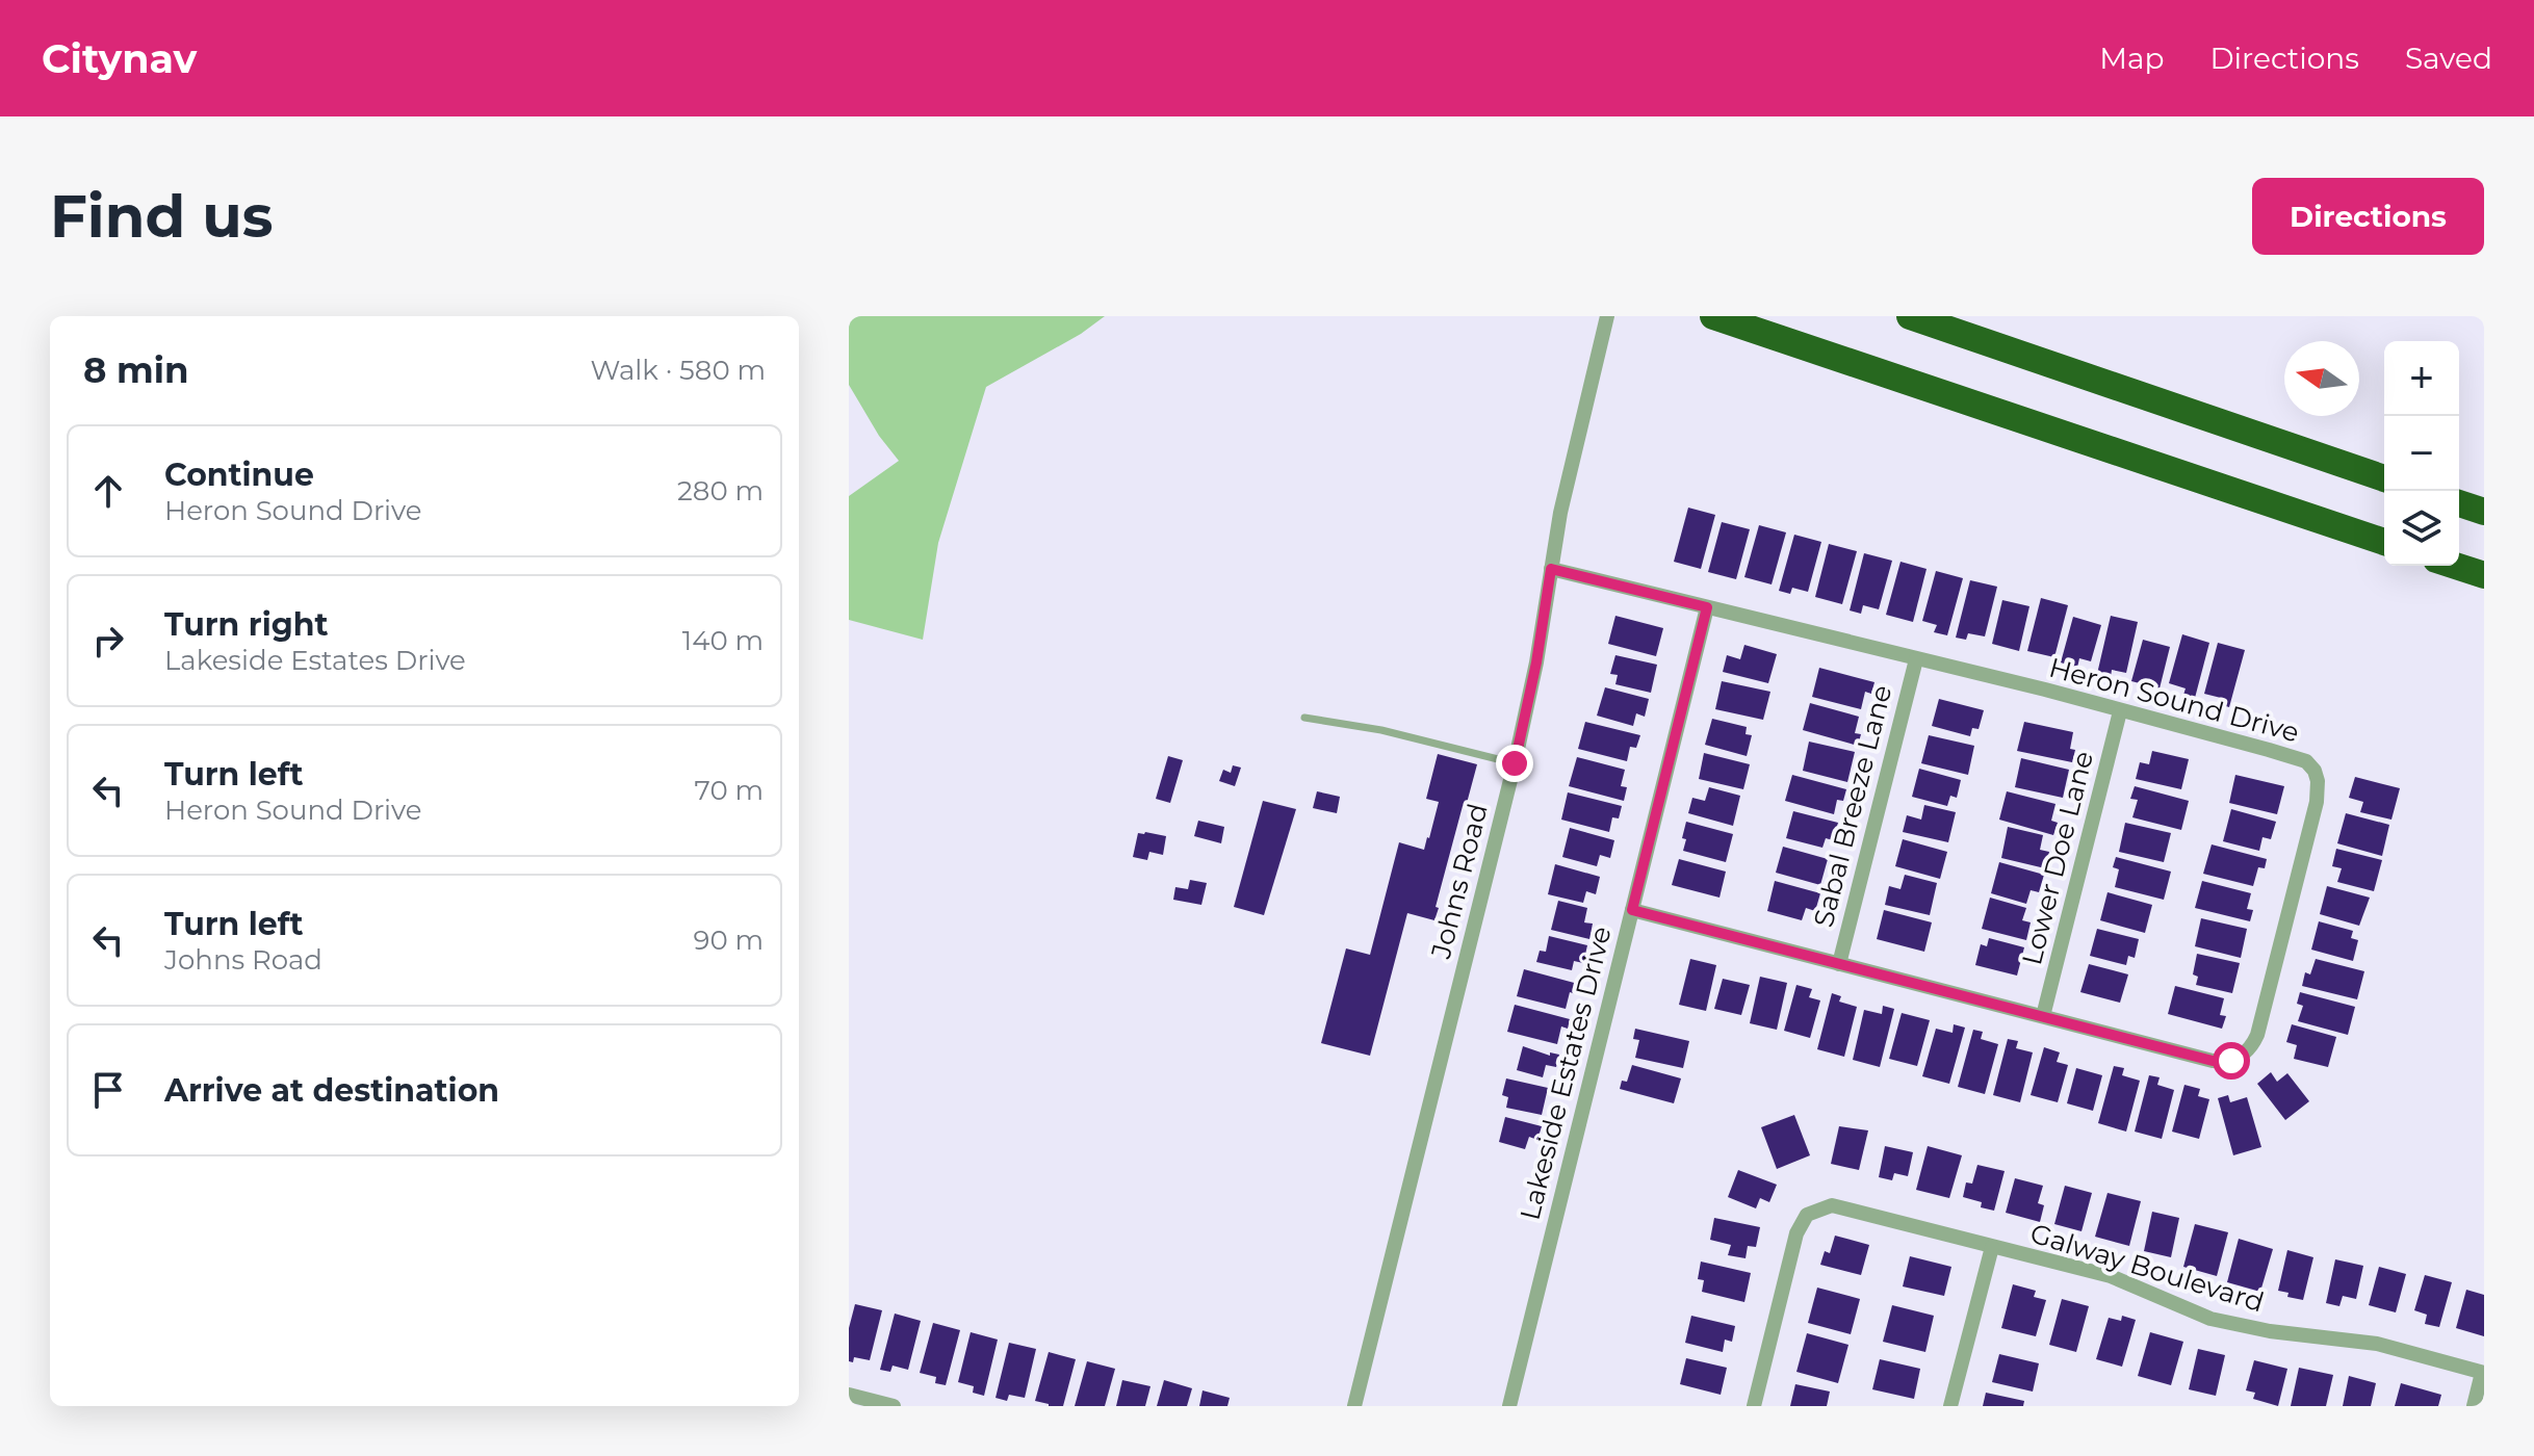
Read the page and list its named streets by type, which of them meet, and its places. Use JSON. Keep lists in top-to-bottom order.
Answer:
{
  "streets": {
    "street": [
      "Heron Sound Drive",
      "Sabal Breeze Lane",
      "Lower Doe Lane",
      "Johns Road",
      "Lakeside Estates Drive",
      "Galway Boulevard"
    ]
  },
  "crossings": [
    ["Heron Sound Drive", "Sabal Breeze Lane"],
    ["Heron Sound Drive", "Lower Doe Lane"],
    ["Heron Sound Drive", "Johns Road"],
    ["Heron Sound Drive", "Lakeside Estates Drive"]
  ],
  "north": "left",
  "page": {
    "header": "Citynav",
    "nav": ["Map", "Directions", "Saved"],
    "buttons": "Directions",
    "title": "Find us",
    "heading": ["8 min", "Walk · 580 m"],
    "map_buttons": ["+", "−"],
    "list": [
      ["Continue", "Heron Sound Drive", "280 m"],
      ["Turn right", "Lakeside Estates Drive", "140 m"],
      ["Turn left", "Heron Sound Drive", "70 m"],
      ["Turn left", "Johns Road", "90 m"],
      "Arrive at destination"
    ]
  }
}
